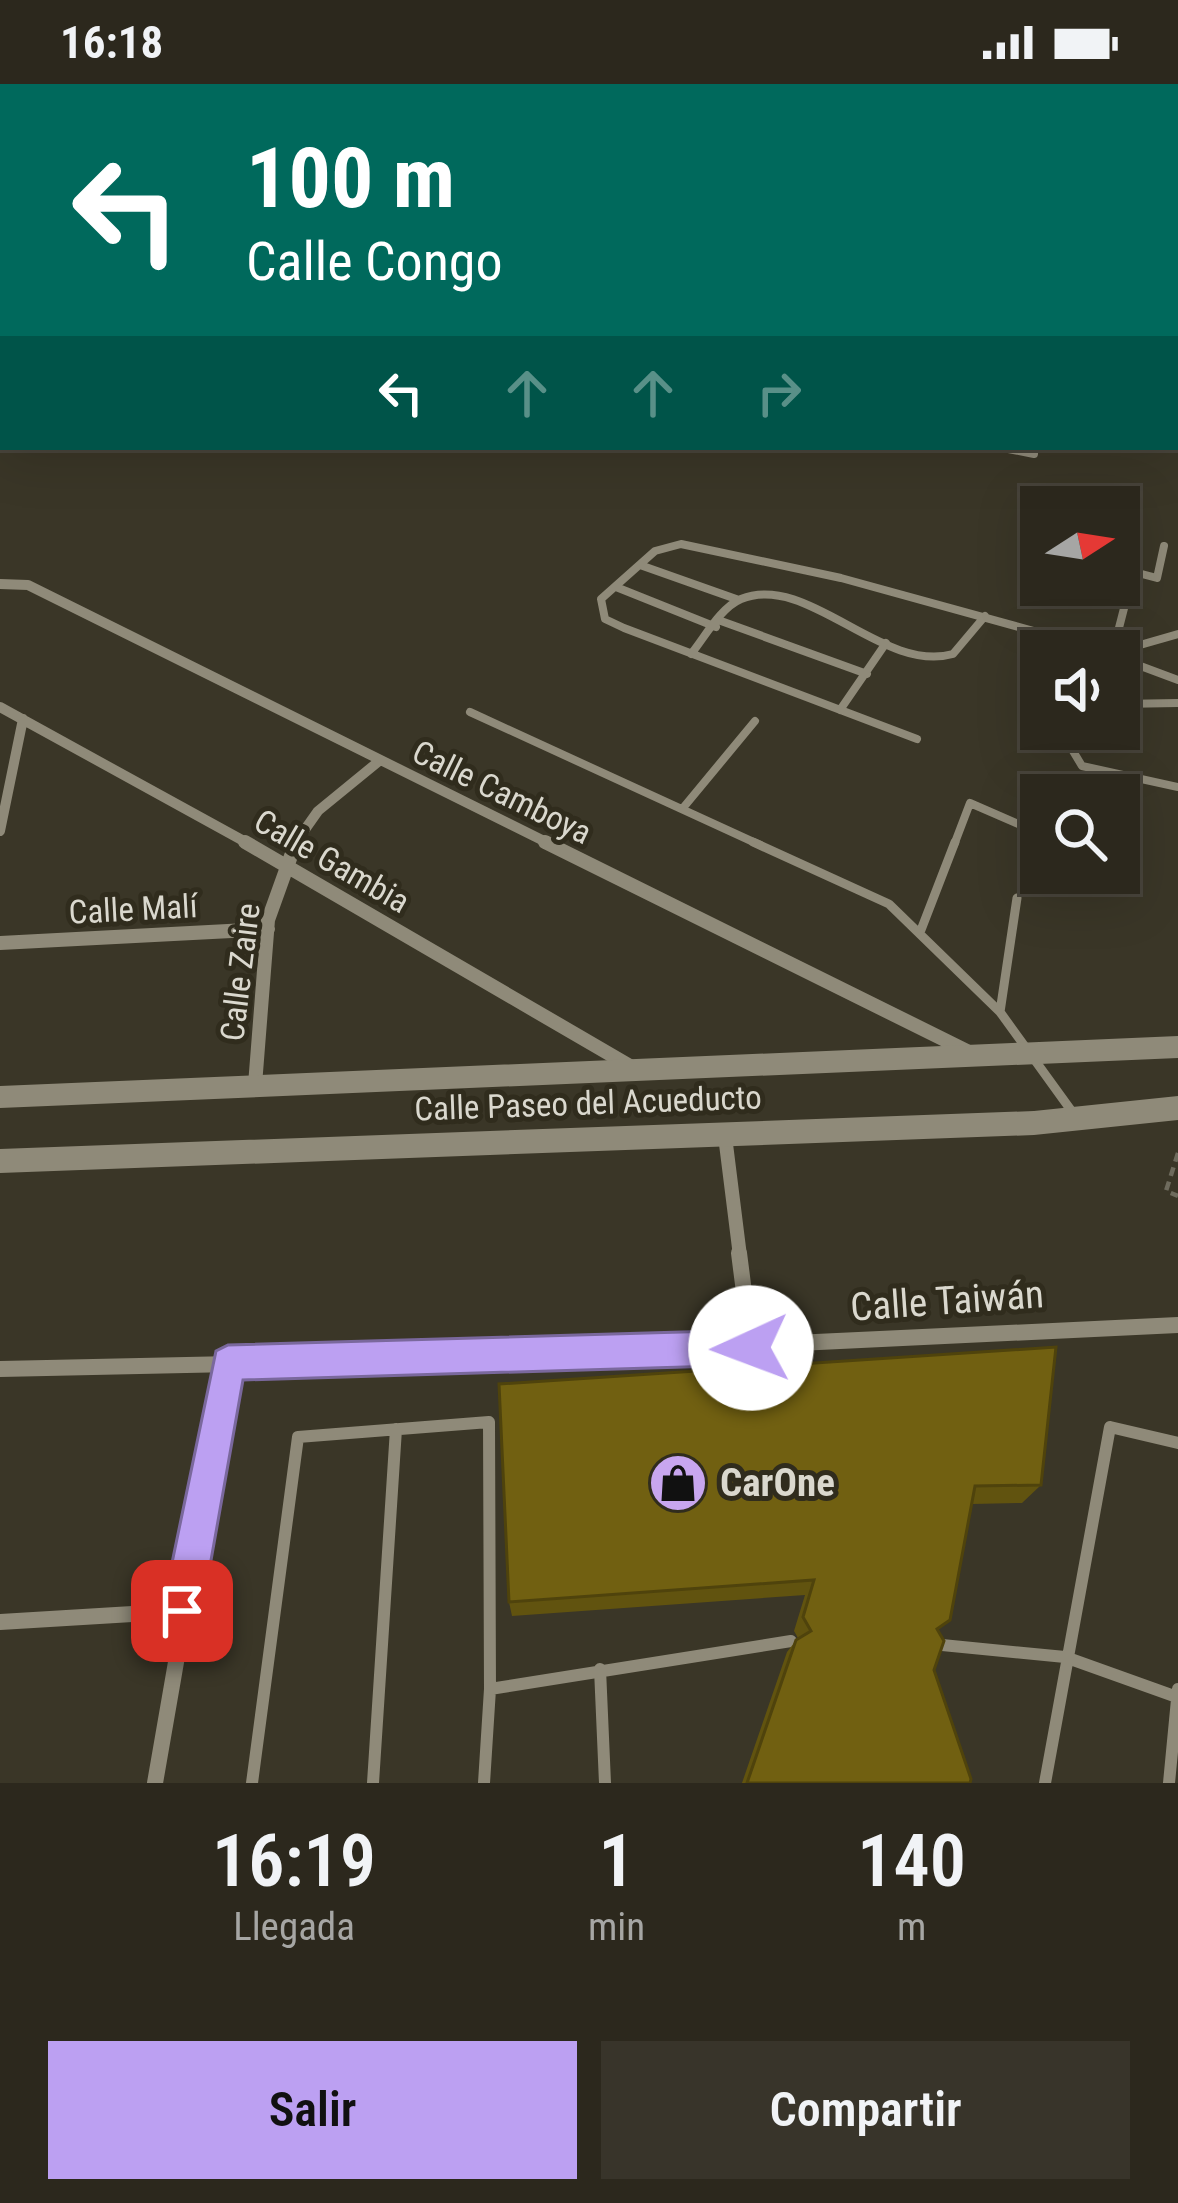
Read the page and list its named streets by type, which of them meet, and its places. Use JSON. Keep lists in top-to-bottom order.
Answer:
{
  "streets": {
    "street": [
      "Calle Camboya",
      "Calle Gambia",
      "Calle Malí",
      "Calle Zaire",
      "Calle Paseo del Acueducto",
      "Calle Taiwán"
    ]
  },
  "crossings": [
    ["Calle Camboya", "Calle Zaire"],
    ["Calle Camboya", "Calle Paseo del Acueducto"],
    ["Calle Gambia", "Calle Zaire"],
    ["Calle Gambia", "Calle Paseo del Acueducto"],
    ["Calle Malí", "Calle Zaire"],
    ["Calle Zaire", "Calle Paseo del Acueducto"]
  ],
  "places": {
    "shop": ["CarOne"]
  },
  "north": "right",
  "page": {
    "status": "16:18",
    "turn": ["100 m", "Calle Congo"],
    "eta": [
      "16:19",
      "Llegada",
      "1",
      "min",
      "140",
      "m"
    ],
    "buttons": ["Salir", "Compartir"]
  }
}
